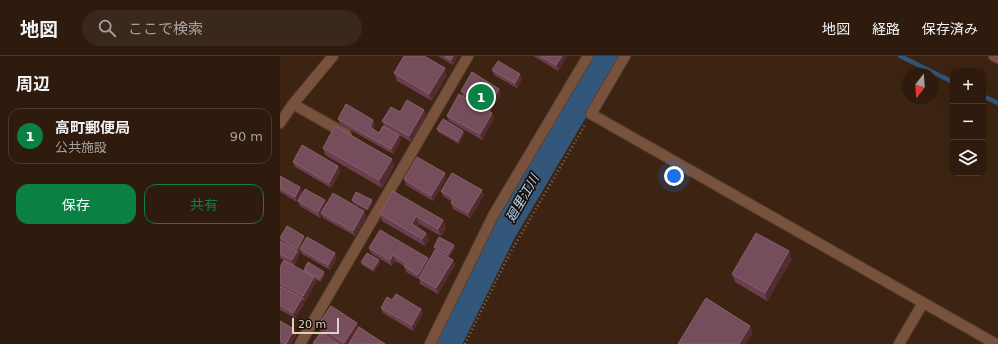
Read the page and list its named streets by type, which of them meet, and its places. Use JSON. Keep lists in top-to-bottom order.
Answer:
{
  "water": ["廻里江川"],
  "scale_bar": "20 m",
  "north": "bottom",
  "page": {
    "header": "地図",
    "search": "ここで検索",
    "nav": ["地図", "経路", "保存済み"],
    "heading": "周辺",
    "map_buttons": ["+", "−"],
    "pins": "1",
    "list": [
      {
        "mark": "1",
        "name": "高町郵便局",
        "note": "公共施設",
        "value": "90 m"
      }
    ],
    "buttons": ["保存", "共有"],
    "scale": "20 m"
  }
}
